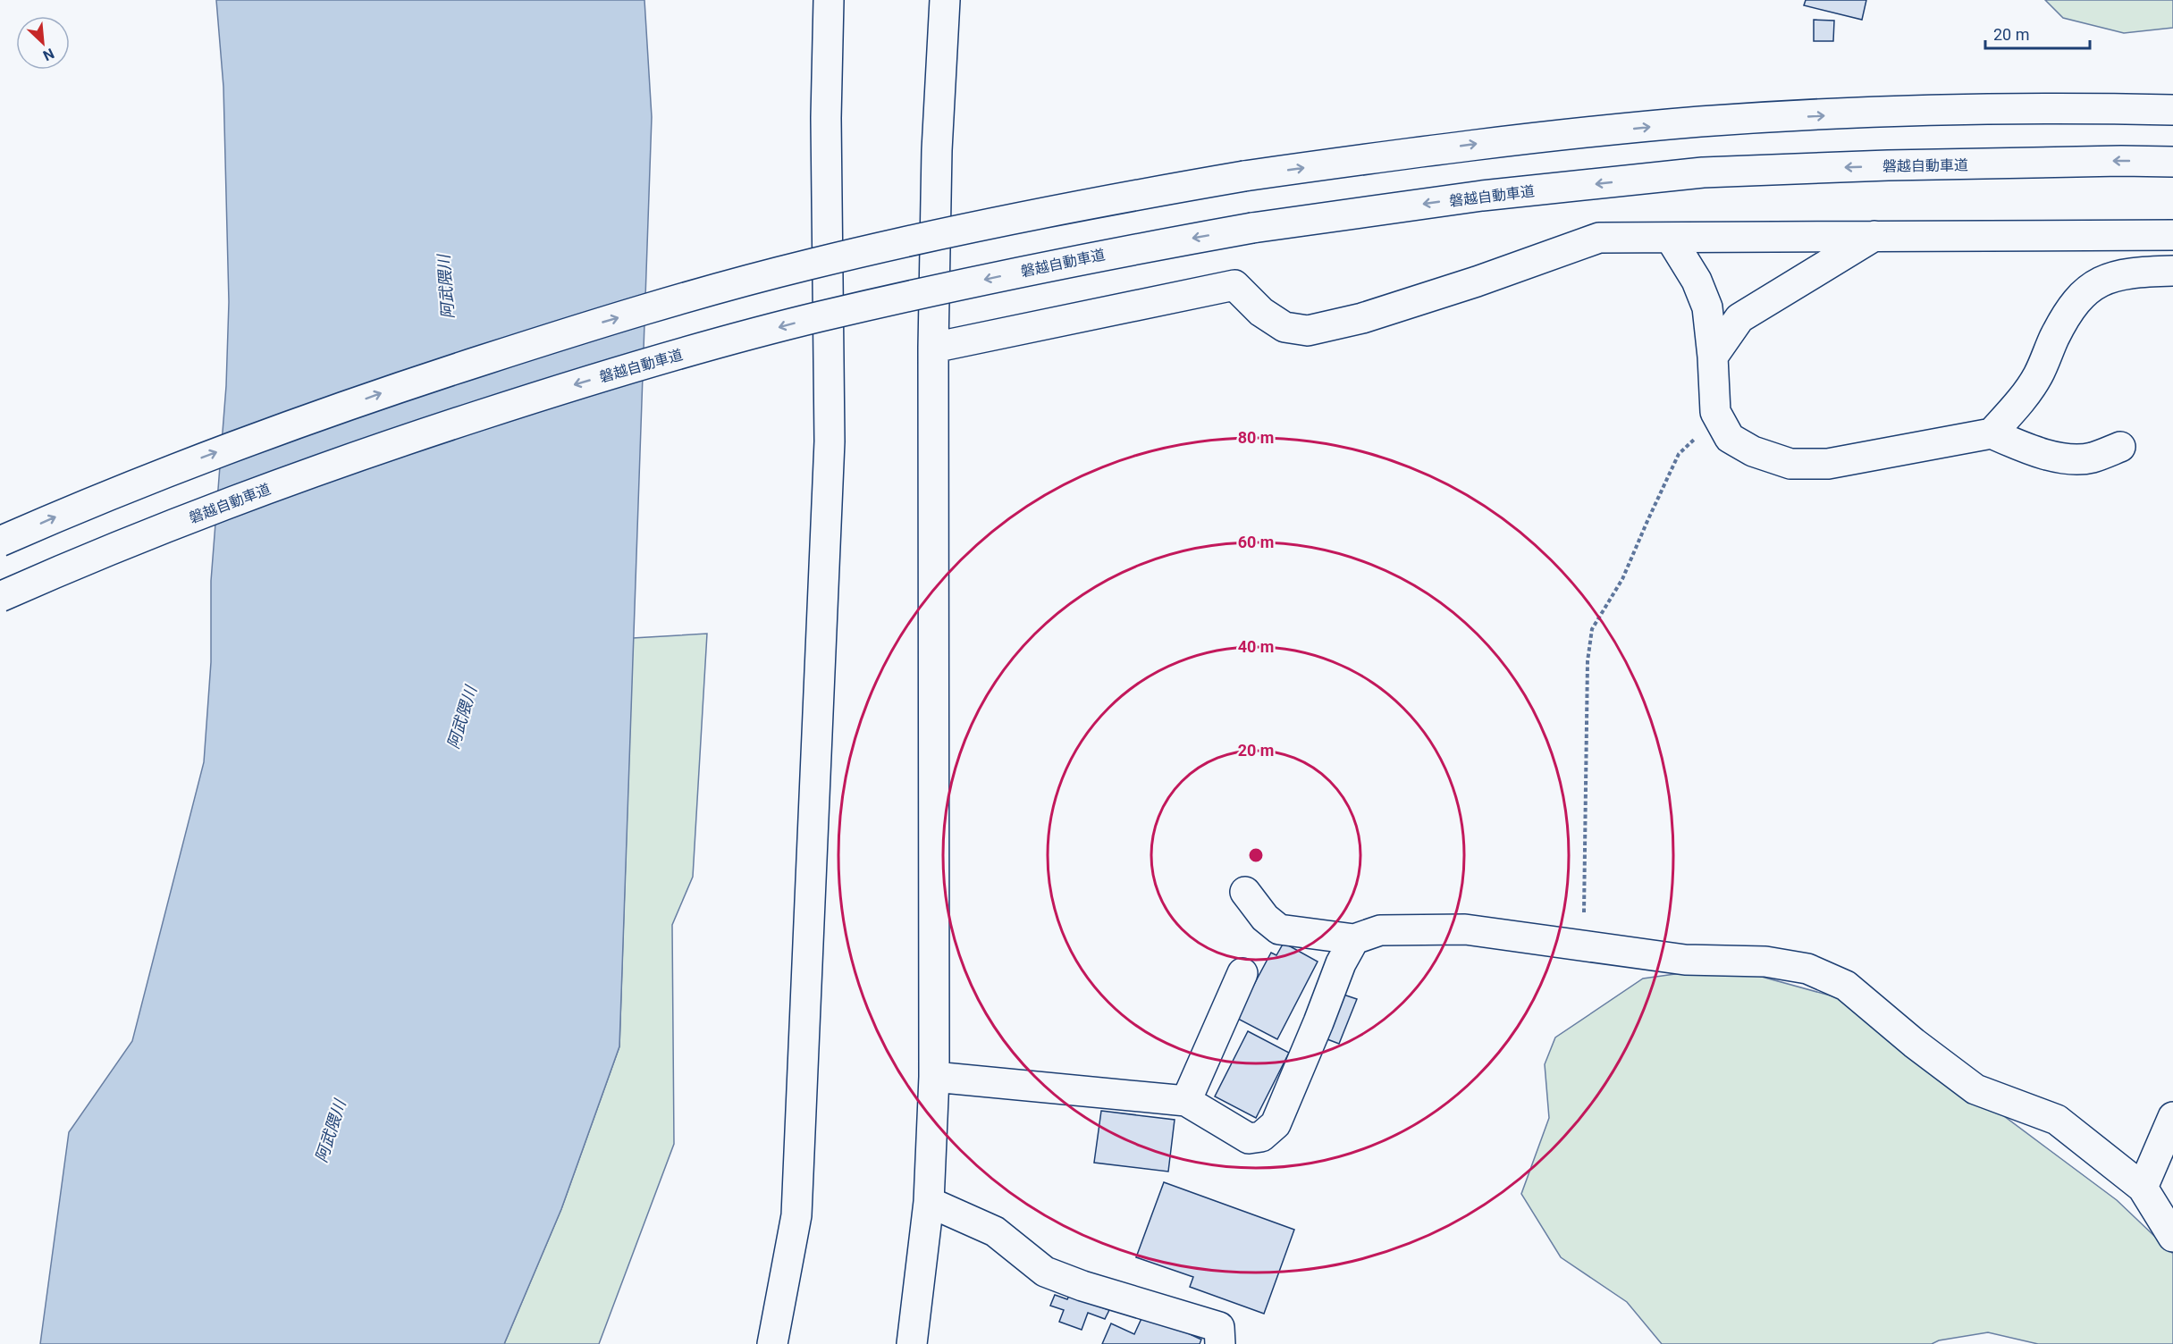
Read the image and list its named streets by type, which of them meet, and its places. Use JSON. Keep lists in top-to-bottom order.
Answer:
{
  "streets": {
    "main road": ["磐越自動車道"]
  },
  "water": ["阿武隈川"],
  "scale_bar": "20 m",
  "north": "bottom right",
  "rings": [
    "80 m",
    "60 m",
    "40 m",
    "20 m"
  ]
}
